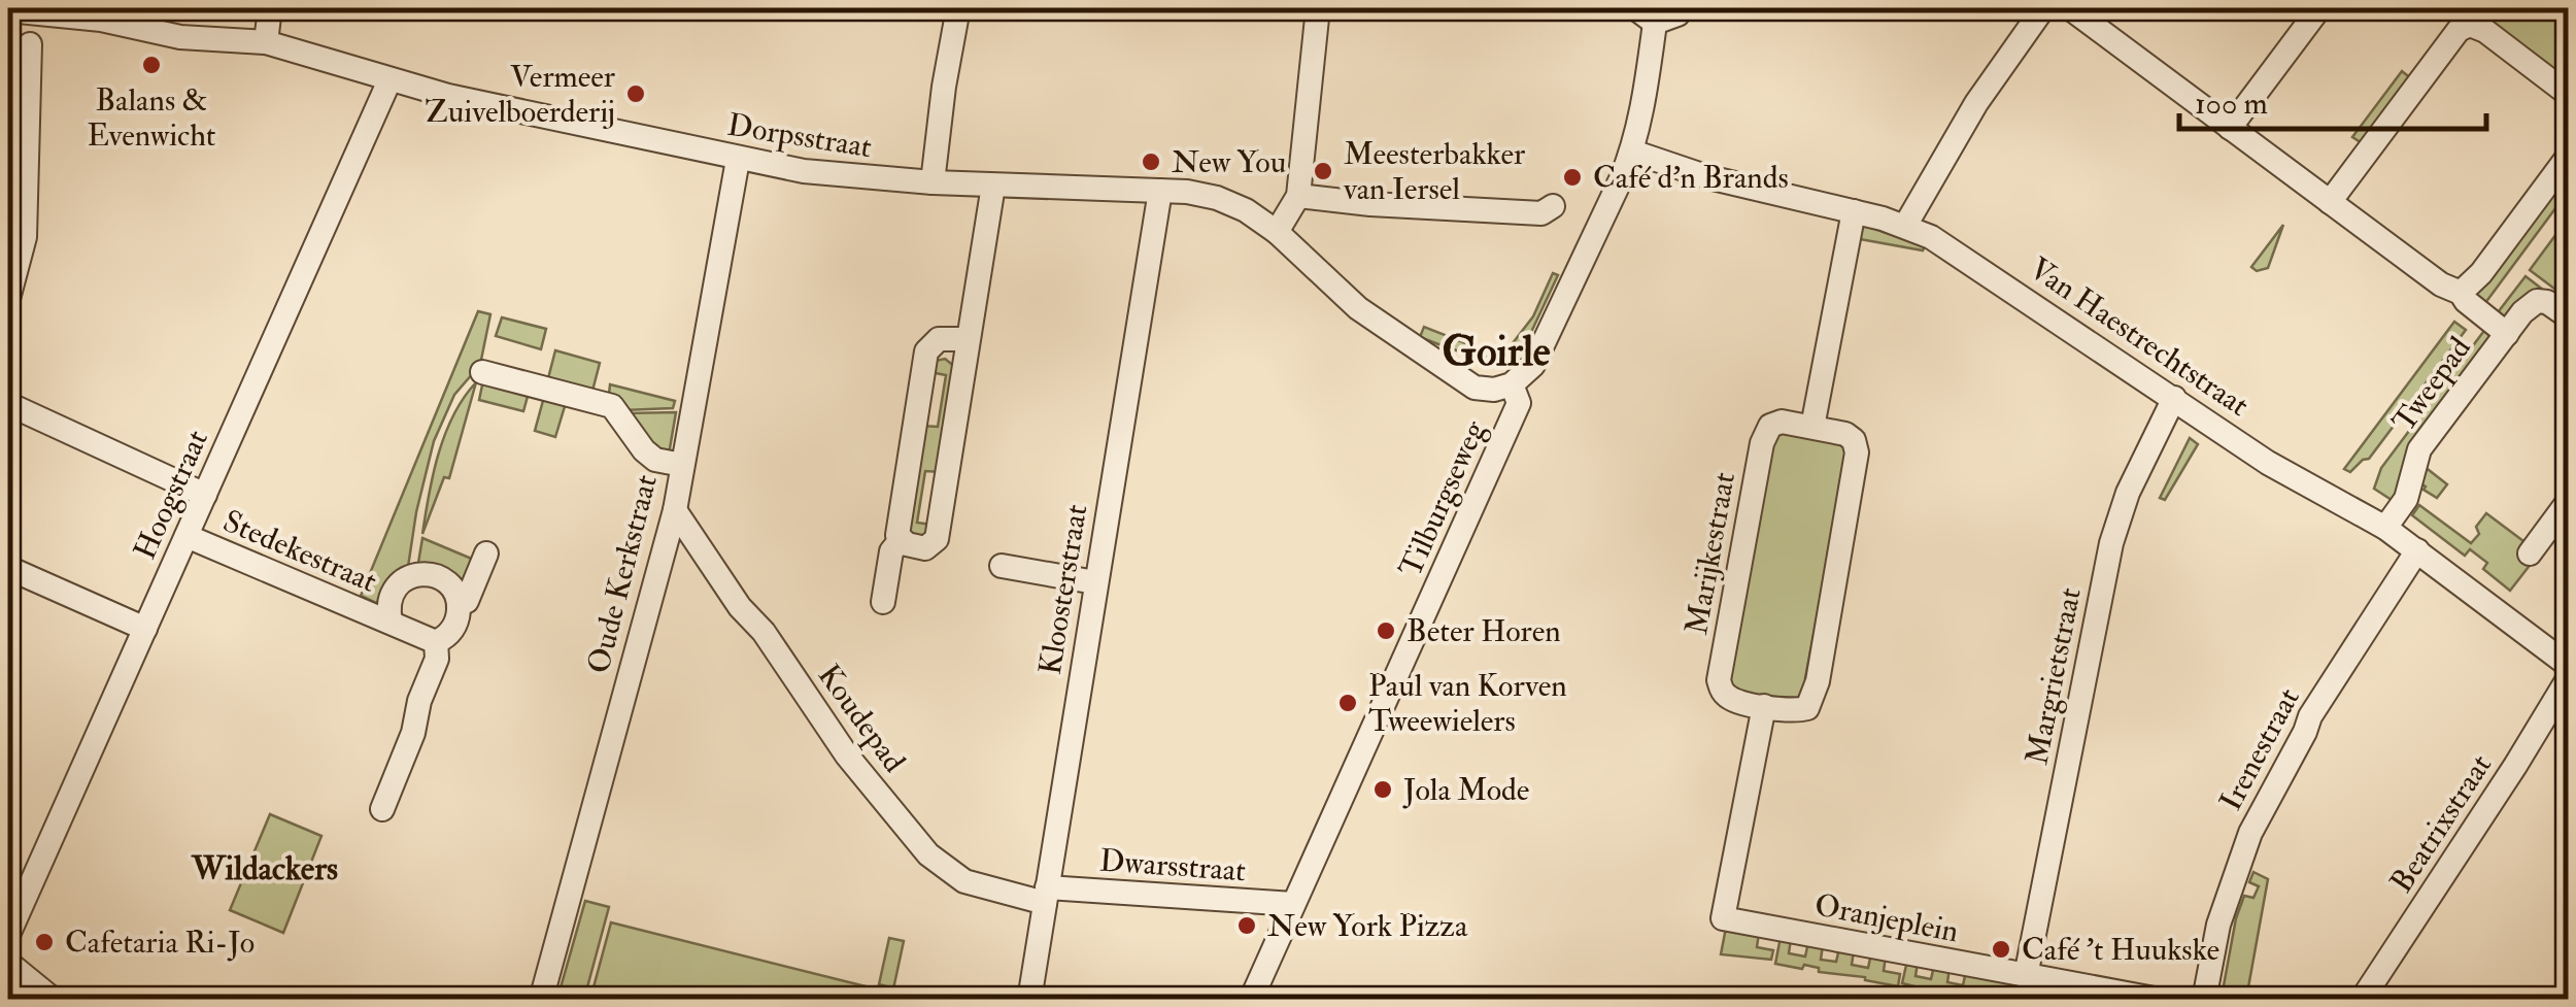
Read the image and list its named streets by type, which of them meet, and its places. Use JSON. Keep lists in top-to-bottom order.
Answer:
{
  "streets": {
    "street": [
      "Dorpsstraat",
      "Van Haestrechtstraat",
      "Tweepad",
      "Hoogstraat",
      "Tilburgseweg",
      "Stedekestraat",
      "Marijkestraat",
      "Oude Kerkstraat",
      "Kloosterstraat",
      "Margrietstraat",
      "Koudepad",
      "Irenestraat",
      "Beatrixstraat",
      "Dwarsstraat",
      "Oranjeplein"
    ]
  },
  "crossings": [
    ["Dorpsstraat", "Hoogstraat"],
    ["Dorpsstraat", "Tilburgseweg"],
    ["Dorpsstraat", "Oude Kerkstraat"],
    ["Dorpsstraat", "Kloosterstraat"],
    ["Van Haestrechtstraat", "Tweepad"],
    ["Van Haestrechtstraat", "Margrietstraat"],
    ["Van Haestrechtstraat", "Irenestraat"],
    ["Hoogstraat", "Stedekestraat"],
    ["Tilburgseweg", "Dwarsstraat"],
    ["Marijkestraat", "Oranjeplein"],
    ["Oude Kerkstraat", "Koudepad"],
    ["Kloosterstraat", "Koudepad"],
    ["Kloosterstraat", "Dwarsstraat"],
    ["Margrietstraat", "Oranjeplein"],
    ["Koudepad", "Dwarsstraat"]
  ],
  "districts": ["Goirle", "Wildackers"],
  "places": [
    "Balans & Evenwicht",
    "Vermeer Zuivelboerderij",
    "New You",
    "Meesterbakker van Iersel",
    "Café d'n Brands",
    "Beter Horen",
    "Paul van Korven Tweewielers",
    "Jola Mode",
    "New York Pizza",
    "Cafetaria Ri-Jo",
    "Café 't Huukske"
  ],
  "scale_bar": "100 m"
}
